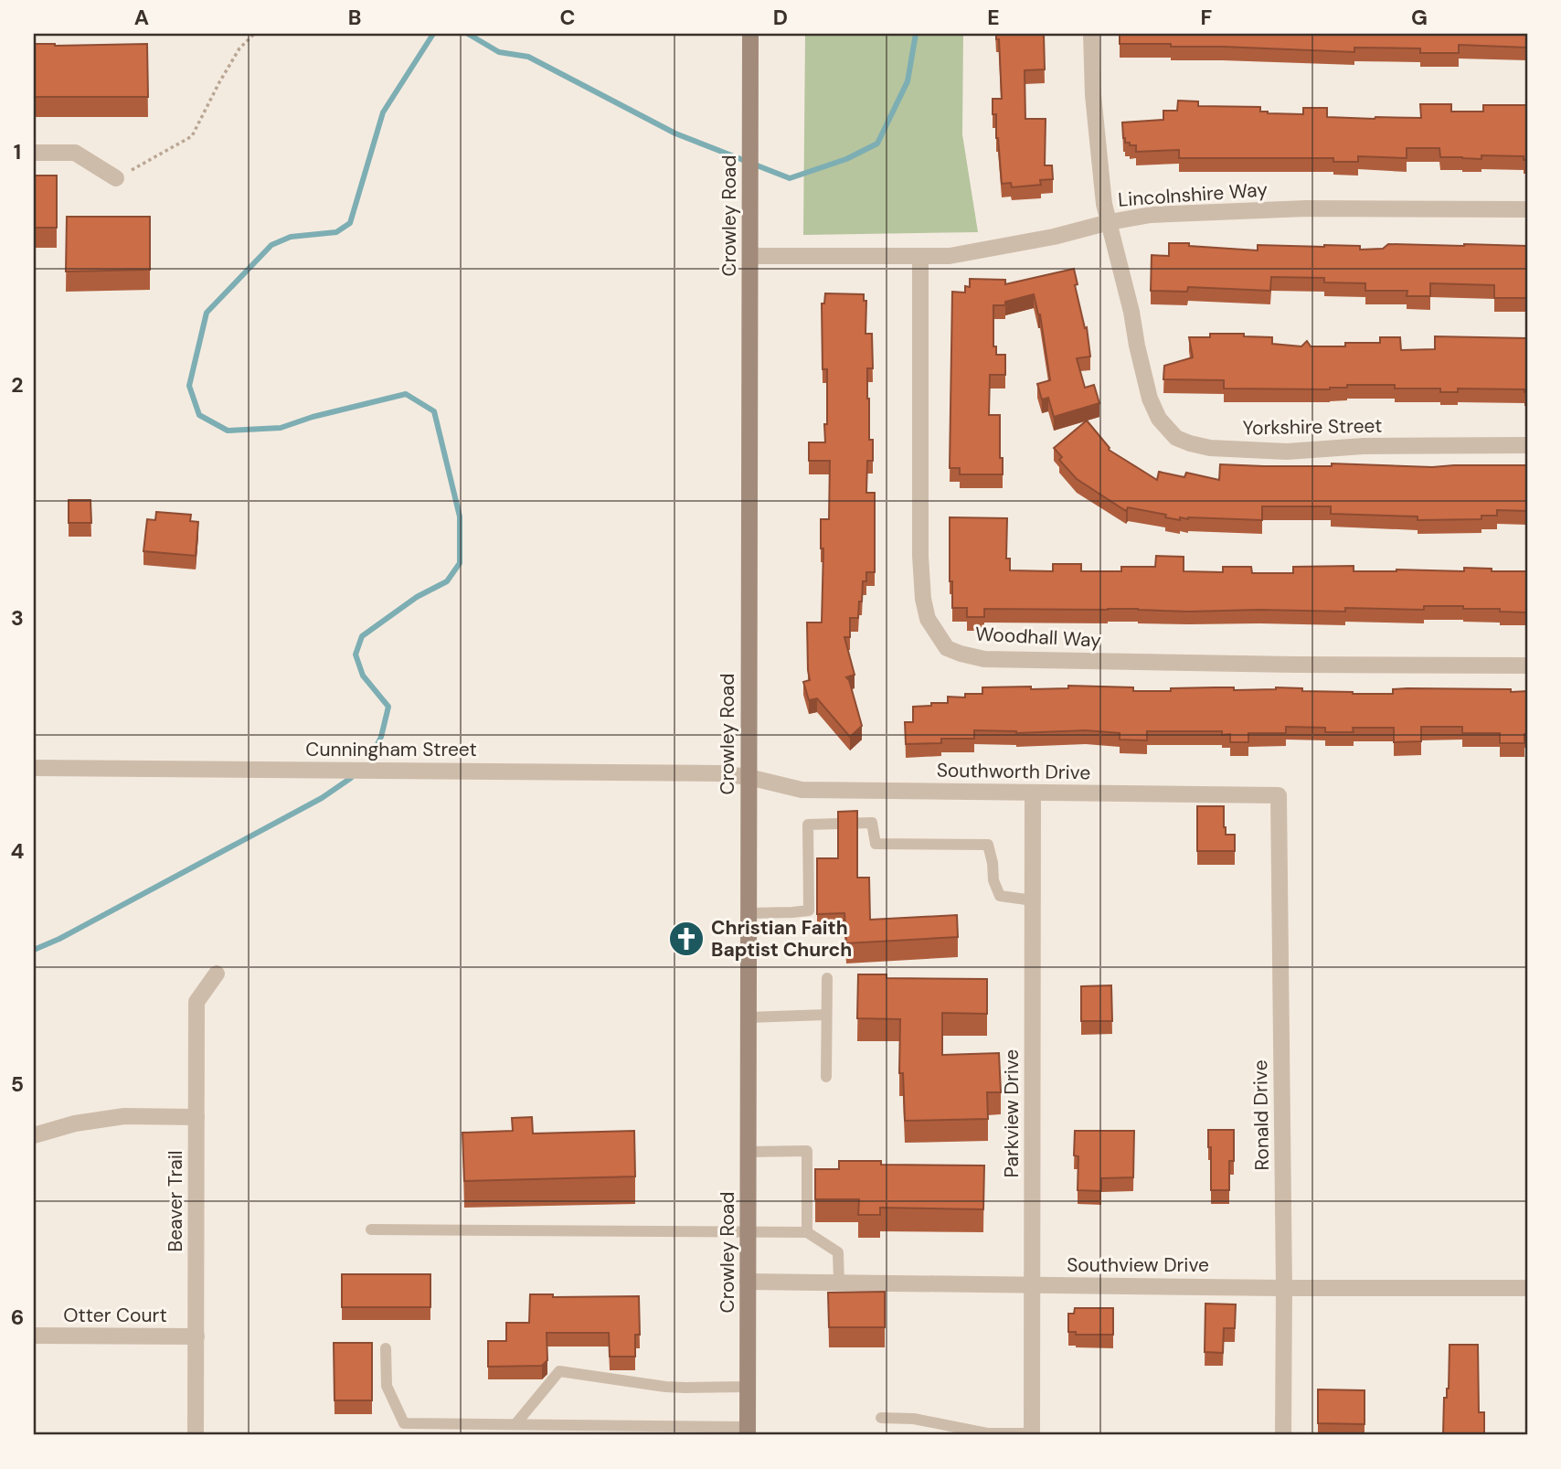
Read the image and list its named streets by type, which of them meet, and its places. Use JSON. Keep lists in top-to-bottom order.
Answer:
{
  "streets": {
    "main road": ["Crowley Road"],
    "street": [
      "Lincolnshire Way",
      "Yorkshire Street",
      "Woodhall Way",
      "Cunningham Street",
      "Southworth Drive",
      "Parkview Drive",
      "Ronald Drive",
      "Beaver Trail",
      "Southview Drive",
      "Otter Court"
    ]
  },
  "crossings": [
    ["Lincolnshire Way", "Crowley Road"],
    ["Lincolnshire Way", "Yorkshire Street"],
    ["Lincolnshire Way", "Woodhall Way"],
    ["Crowley Road", "Cunningham Street"],
    ["Crowley Road", "Southworth Drive"],
    ["Crowley Road", "Southview Drive"],
    ["Cunningham Street", "Southworth Drive"],
    ["Southworth Drive", "Parkview Drive"],
    ["Southworth Drive", "Ronald Drive"],
    ["Parkview Drive", "Southview Drive"],
    ["Ronald Drive", "Southview Drive"],
    ["Beaver Trail", "Otter Court"]
  ],
  "places": {
    "church": ["Christian Faith Baptist Church"]
  },
  "grid": {
    "columns": [
      "A",
      "B",
      "C",
      "D",
      "E",
      "F",
      "G"
    ],
    "rows": [
      "1",
      "2",
      "3",
      "4",
      "5",
      "6"
    ]
  }
}
